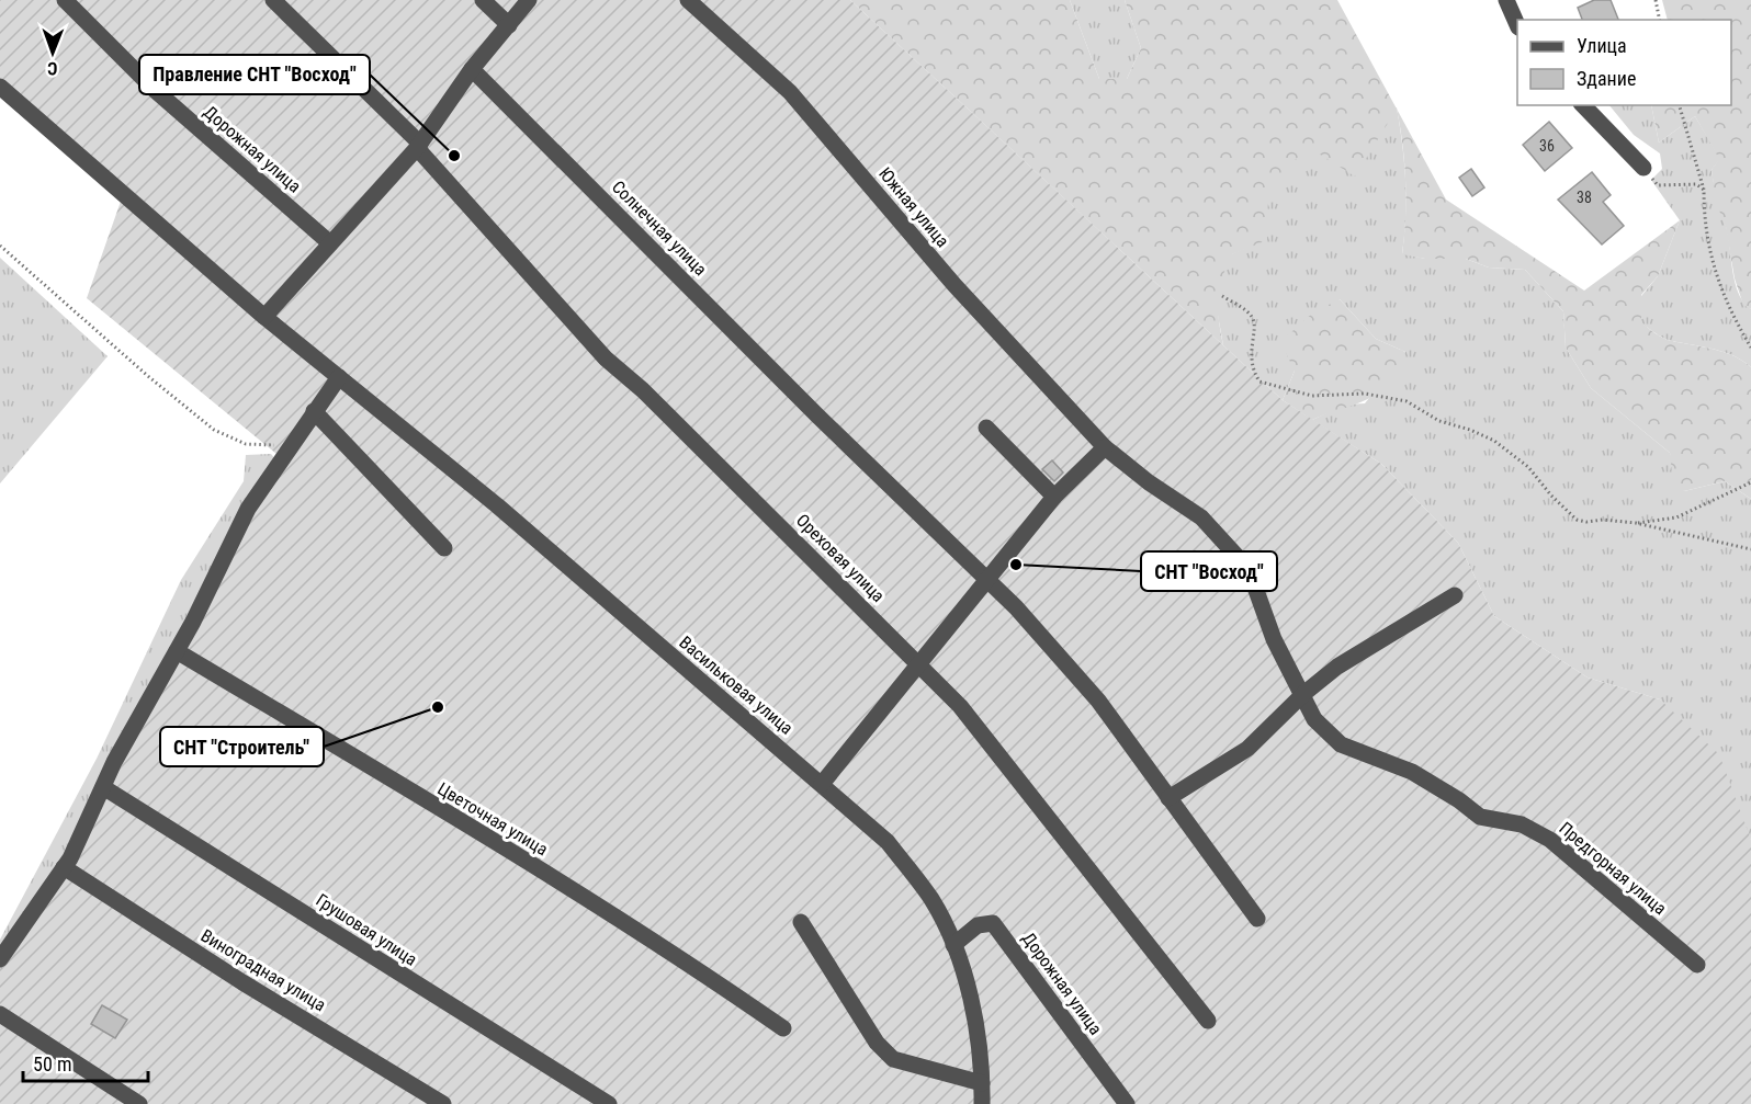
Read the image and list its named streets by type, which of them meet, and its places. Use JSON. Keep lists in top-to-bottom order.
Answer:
{
  "streets": {
    "street": [
      "Дорожная улица",
      "Южная улица",
      "Солнечная улица",
      "Ореховая улица",
      "Васильковая улица",
      "Цветочная улица",
      "Предгорная улица",
      "Грушовая улица",
      "Виноградная улица"
    ]
  },
  "crossings": [
    ["Дорожная улица", "Васильковая улица"],
    ["Южная улица", "Предгорная улица"]
  ],
  "places": ["Правление СНТ \"Восход\"", "СНТ \"Восход\"", "СНТ \"Строитель\""],
  "house_numbers": ["36", "38"],
  "legend": ["Улица", "Здание"],
  "scale_bar": "50 m",
  "north": "bottom"
}
